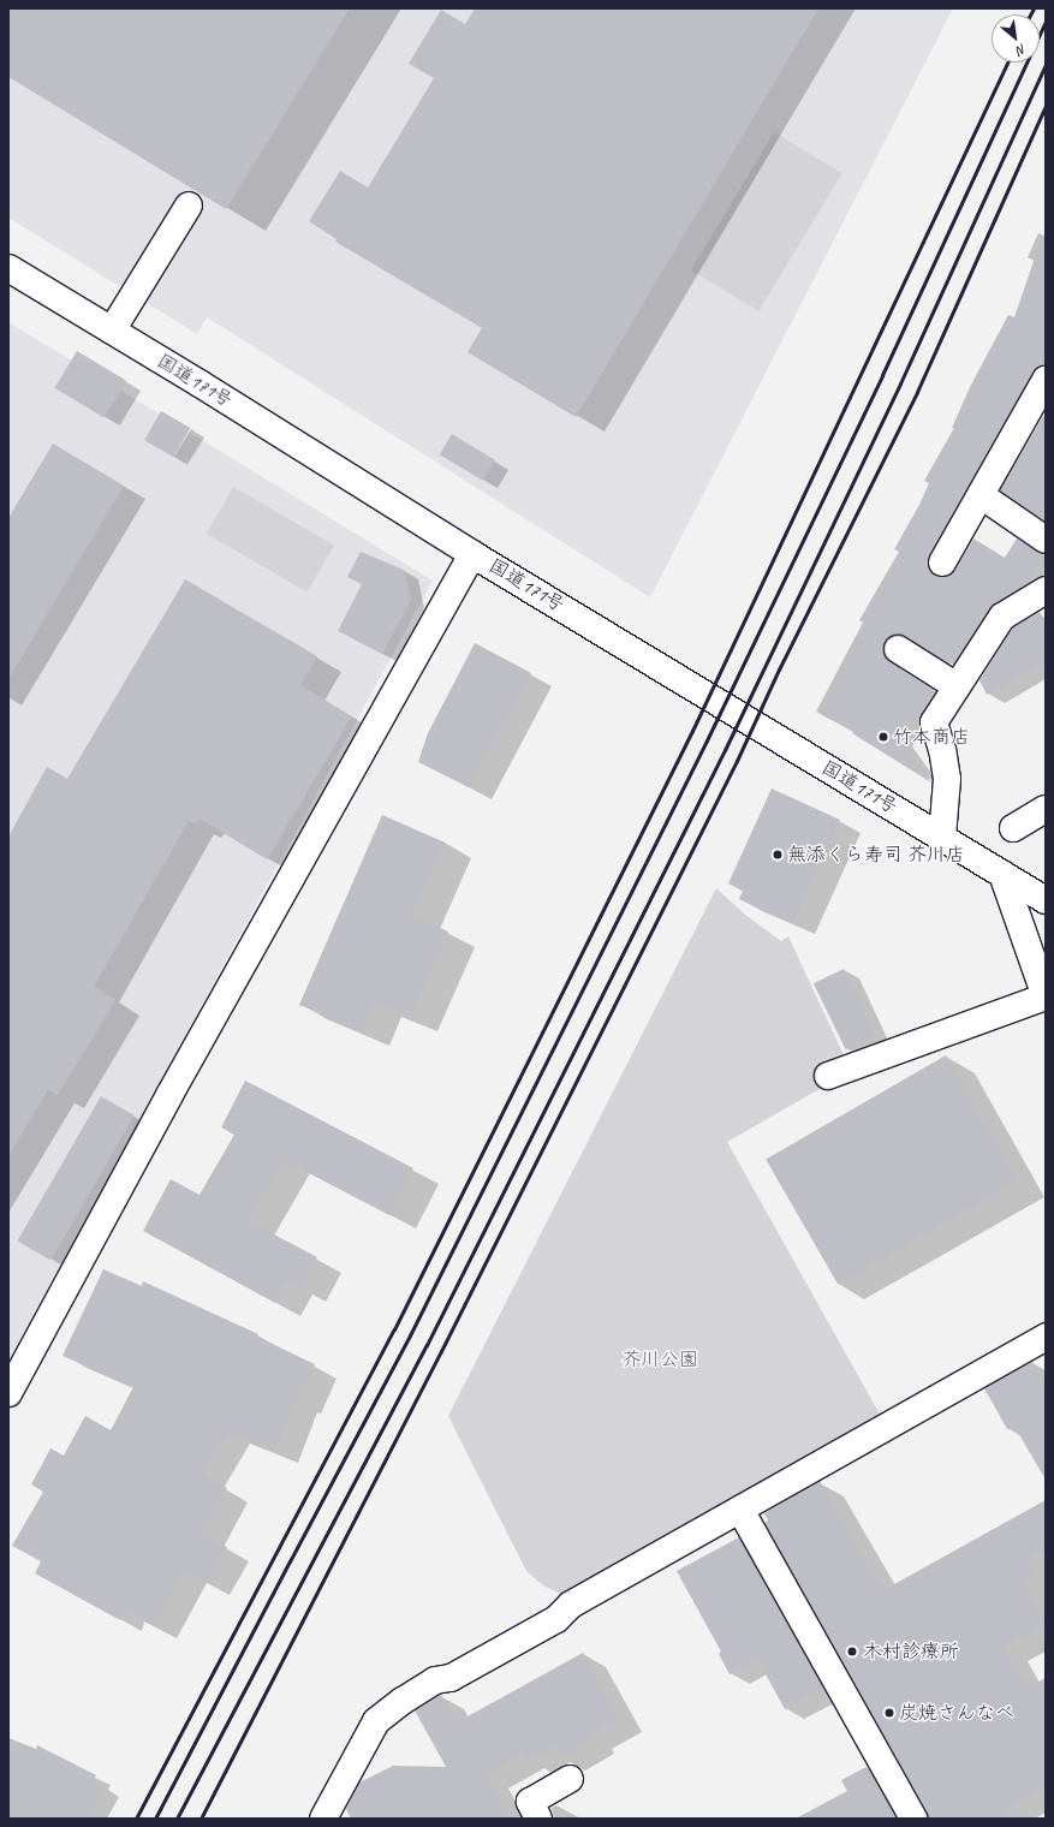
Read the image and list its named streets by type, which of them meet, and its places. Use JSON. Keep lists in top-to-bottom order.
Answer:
{
  "streets": {
    "main road": ["国道171号"]
  },
  "parks": ["芥川公園"],
  "places": [
    "竹本商店",
    "無添くら寿司 芥川店",
    "木村診療所",
    "炭焼さんなべ"
  ],
  "north": "bottom right"
}
